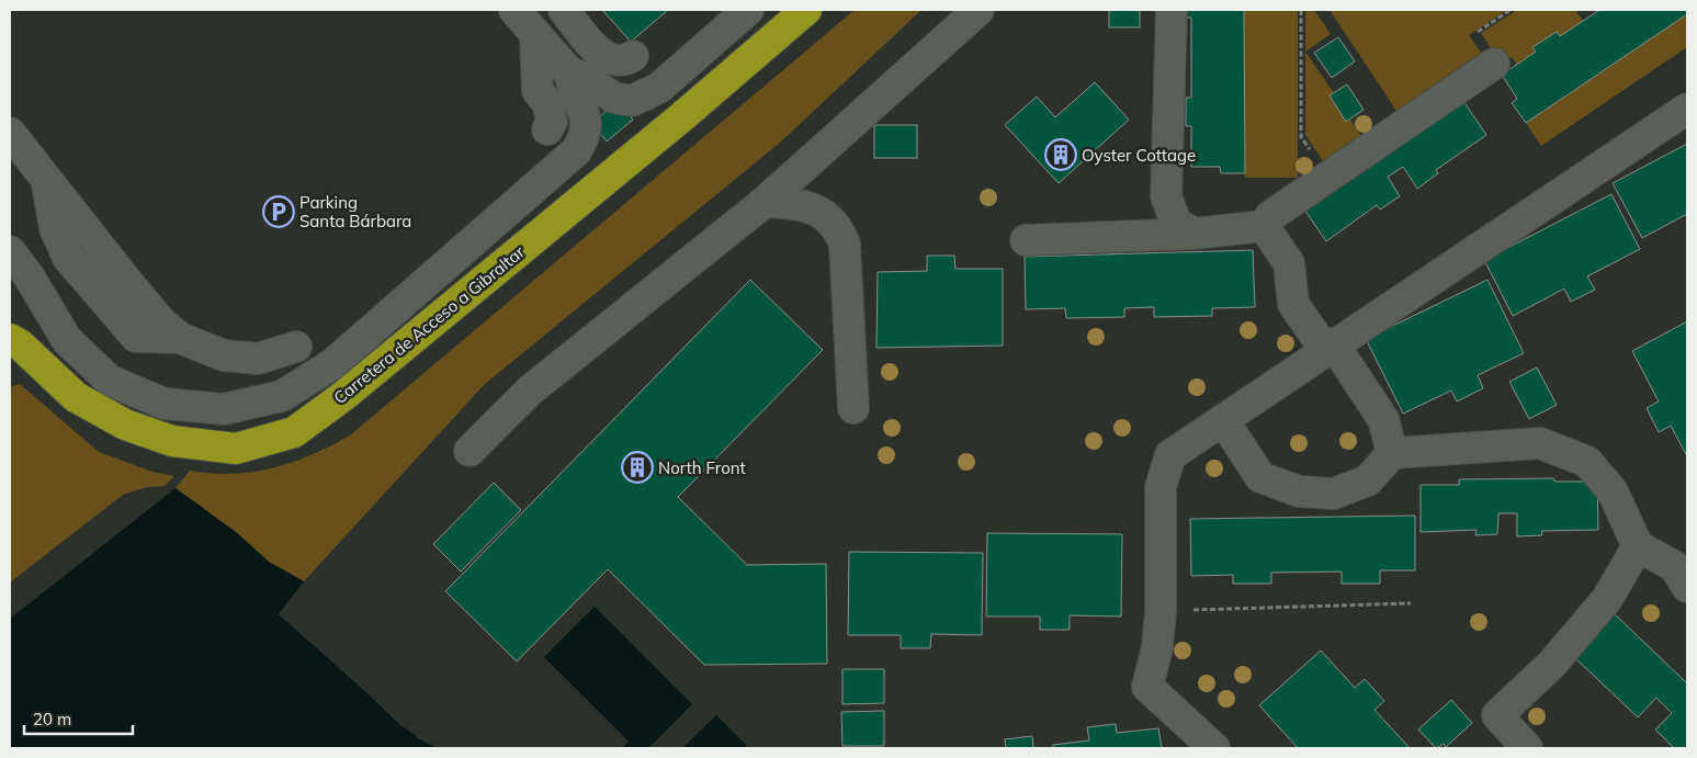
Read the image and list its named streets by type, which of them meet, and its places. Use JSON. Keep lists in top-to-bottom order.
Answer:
{
  "streets": {
    "highway": ["Carretera de Acceso a Gibraltar"]
  },
  "places": {
    "building": ["Oyster Cottage", "North Front"],
    "parking": ["Parking Santa Bárbara"]
  },
  "scale_bar": "20 m"
}
